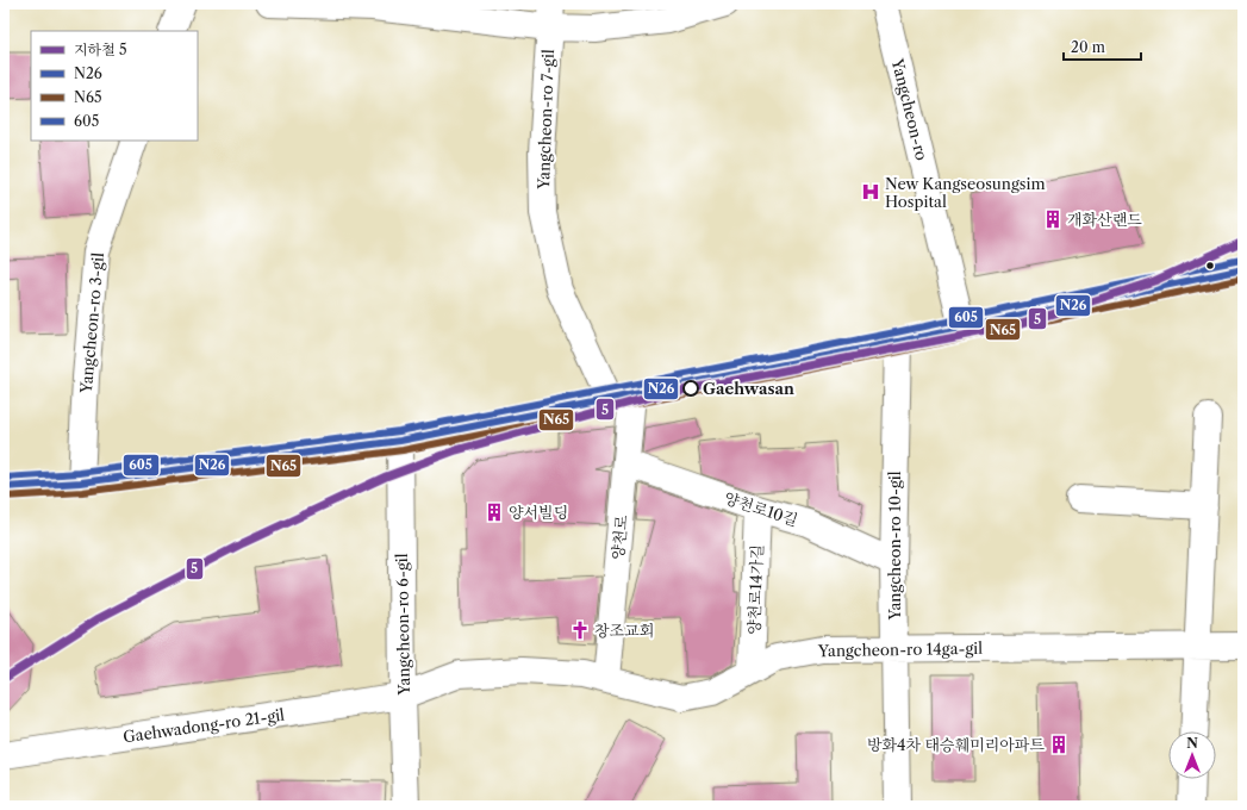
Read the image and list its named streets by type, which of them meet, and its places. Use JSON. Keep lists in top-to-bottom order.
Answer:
{
  "streets": {
    "street": [
      "Yangcheon-ro",
      "Yangcheon-ro 7-gil",
      "Yangcheon-ro 3-gil",
      "양천로10길",
      "양천로",
      "Yangcheon-ro 10-gil",
      "양천로14가길",
      "Yangcheon-ro 6-gil",
      "Yangcheon-ro 14ga-gil",
      "Gaehwadong-ro 21-gil"
    ]
  },
  "crossings": [
    ["Yangcheon-ro 7-gil", "양천로"],
    ["양천로10길", "양천로"],
    ["양천로10길", "Yangcheon-ro 10-gil"],
    ["양천로10길", "양천로14가길"],
    ["양천로", "Yangcheon-ro 14ga-gil"],
    ["Yangcheon-ro 10-gil", "Yangcheon-ro 14ga-gil"],
    ["양천로14가길", "Yangcheon-ro 14ga-gil"],
    ["Yangcheon-ro 6-gil", "Yangcheon-ro 14ga-gil"],
    ["Yangcheon-ro 6-gil", "Gaehwadong-ro 21-gil"],
    ["Yangcheon-ro 14ga-gil", "Gaehwadong-ro 21-gil"]
  ],
  "places": {
    "hospital": ["New Kangseosungsim Hospital"],
    "building": ["개화산랜드", "양서빌딩", "방화4차 태승훼미리아파트"],
    "other": ["Gaehwasan"],
    "church": ["창조교회"]
  },
  "lines": [
    "metro line 5",
    "transit line 605",
    "transit line N26",
    "transit line N65"
  ],
  "legend": [
    "지하철 5",
    "N26",
    "N65",
    "605"
  ],
  "scale_bar": "20 m",
  "north": "top"
}
